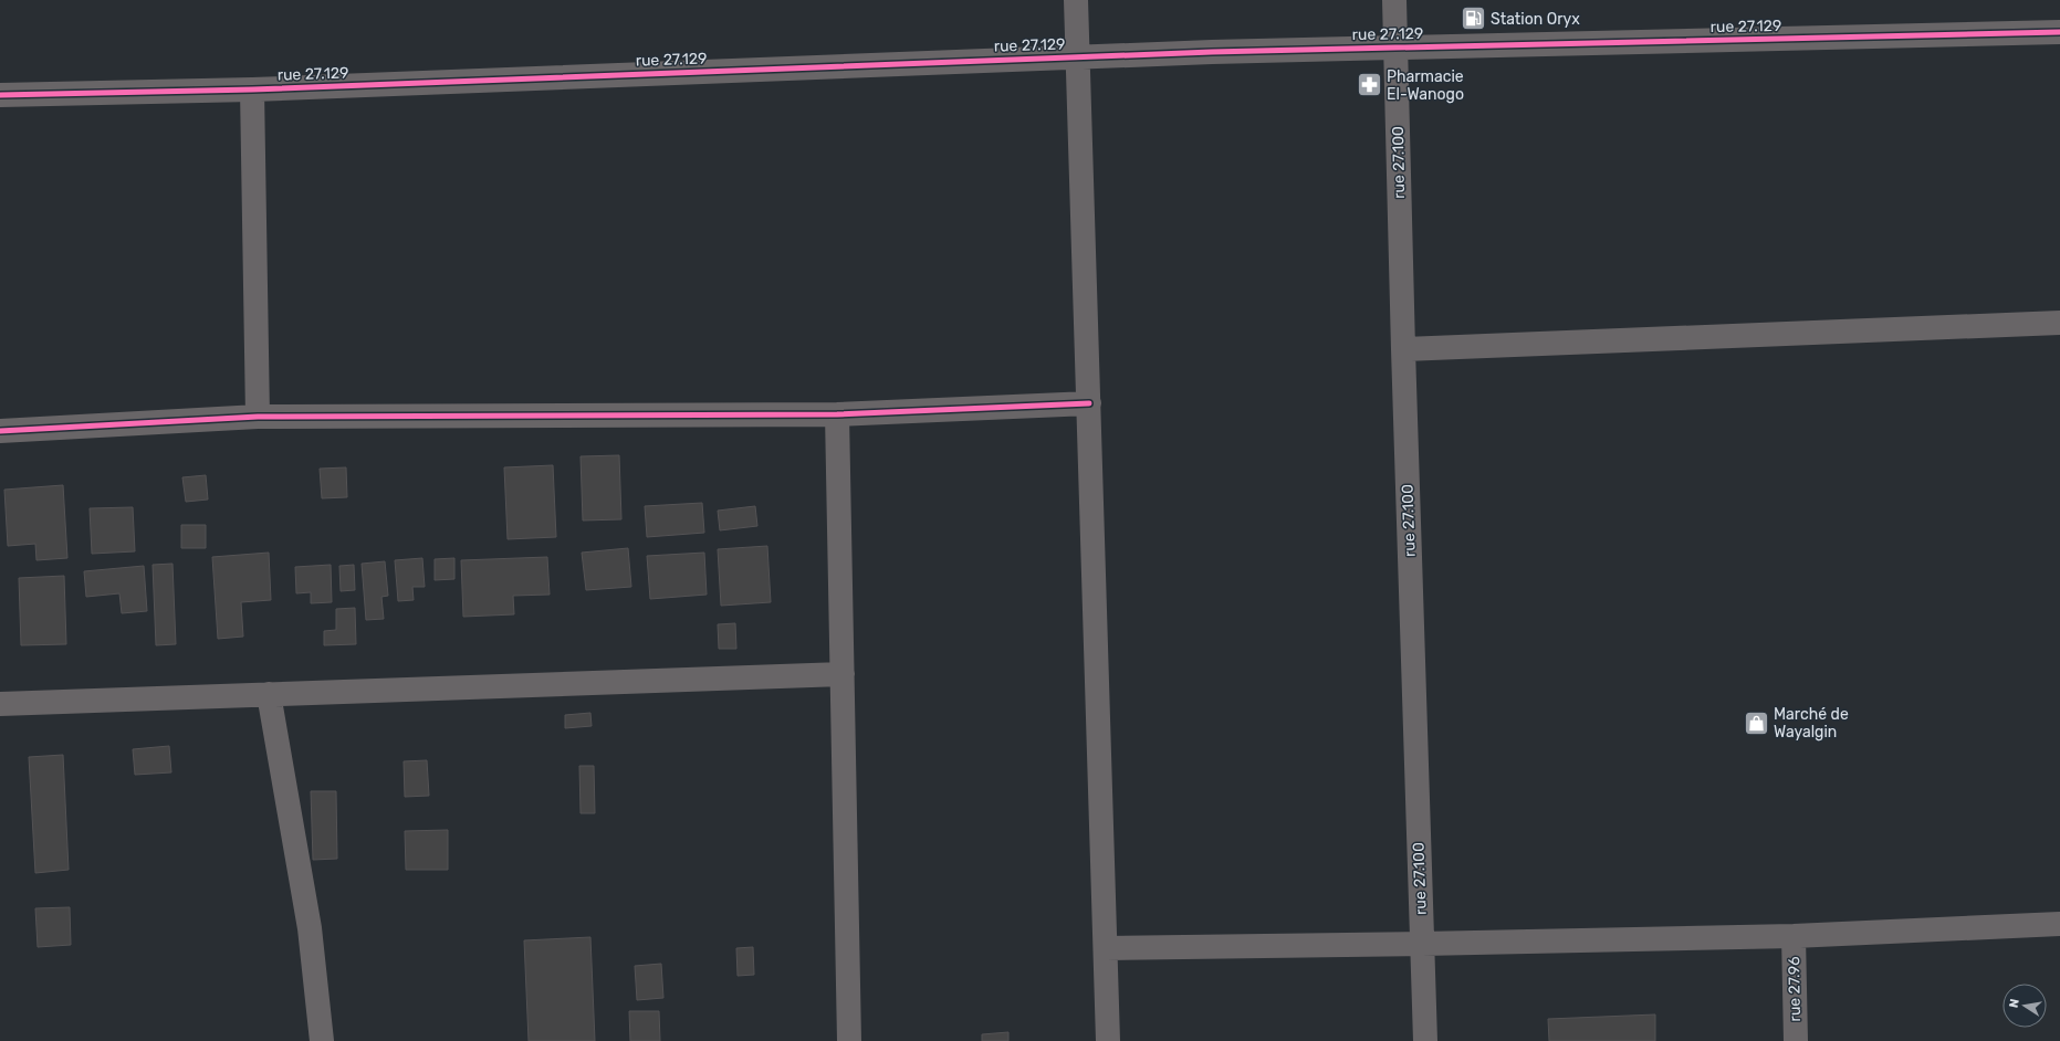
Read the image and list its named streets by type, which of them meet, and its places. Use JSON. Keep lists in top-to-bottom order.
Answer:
{
  "streets": {
    "street": ["rue 27.129", "rue 27.100", "rue 27.96"]
  },
  "crossings": [
    ["rue 27.129", "rue 27.100"]
  ],
  "places": {
    "fuel station": ["Station Oryx"],
    "pharmacy": ["Pharmacie El-Wanogo"],
    "shop": ["Marché de Wayalgin"]
  },
  "north": "left"
}
